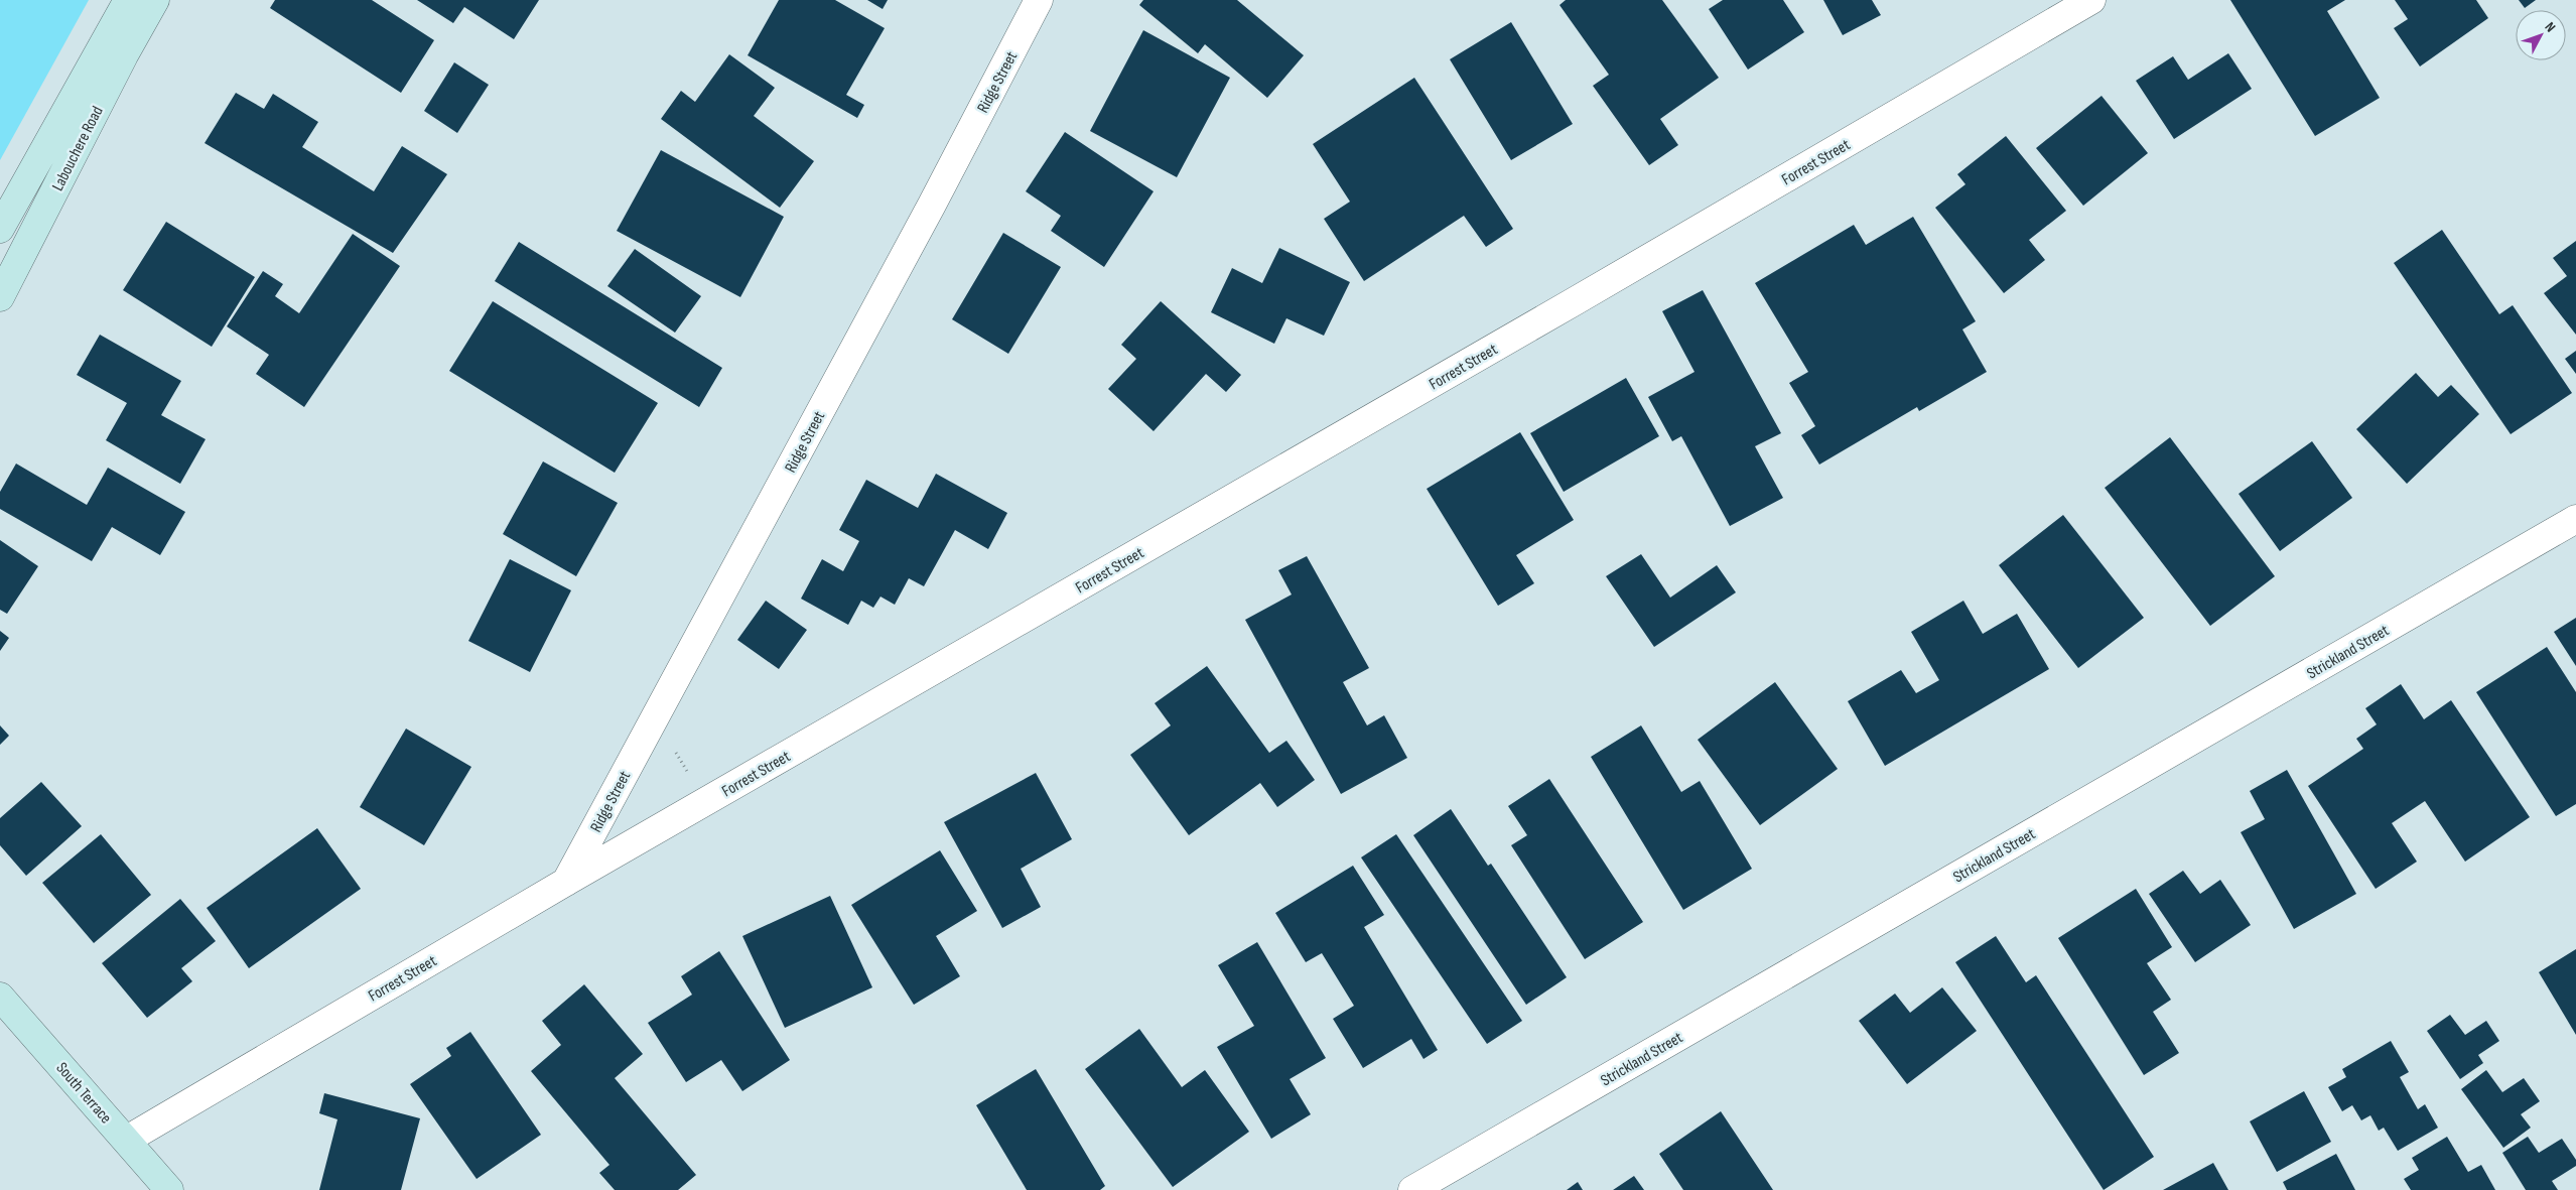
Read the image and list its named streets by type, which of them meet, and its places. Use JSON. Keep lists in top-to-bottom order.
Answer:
{
  "streets": {
    "main road": ["Labouchere Road", "South Terrace"],
    "street": ["Ridge Street", "Forrest Street", "Strickland Street"]
  },
  "crossings": [
    ["Ridge Street", "Forrest Street"],
    ["Forrest Street", "South Terrace"]
  ],
  "north": "top right"
}
